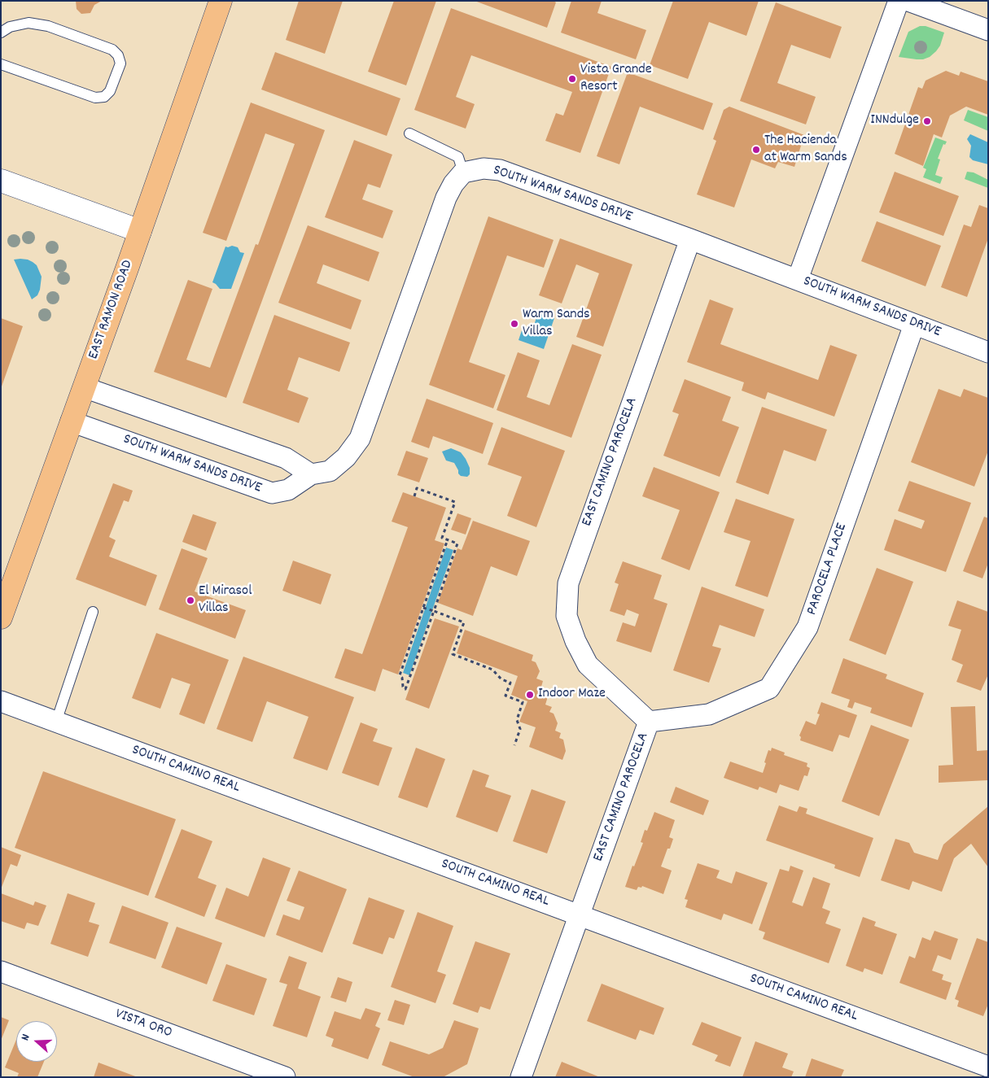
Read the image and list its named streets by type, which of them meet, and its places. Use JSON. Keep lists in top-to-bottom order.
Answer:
{
  "streets": {
    "main road": ["EAST RAMON ROAD"],
    "street": [
      "SOUTH WARM SANDS DRIVE",
      "EAST CAMINO PAROCELA",
      "PAROCELA PLACE",
      "SOUTH CAMINO REAL",
      "VISTA ORO"
    ]
  },
  "crossings": [
    ["SOUTH WARM SANDS DRIVE", "EAST RAMON ROAD"],
    ["SOUTH WARM SANDS DRIVE", "EAST CAMINO PAROCELA"],
    ["SOUTH WARM SANDS DRIVE", "PAROCELA PLACE"],
    ["EAST CAMINO PAROCELA", "PAROCELA PLACE"],
    ["EAST CAMINO PAROCELA", "SOUTH CAMINO REAL"]
  ],
  "places": [
    "Vista Grande Resort",
    "INNdulge",
    "The Hacienda at Warm Sands",
    "Warm Sands Villas",
    "El Mirasol Villas",
    "Indoor Maze"
  ],
  "north": "left"
}
